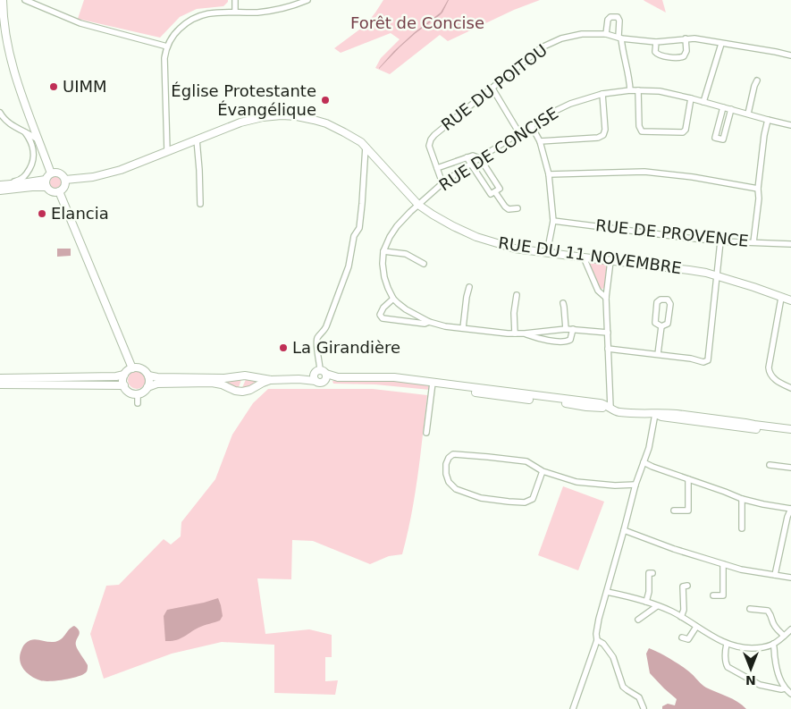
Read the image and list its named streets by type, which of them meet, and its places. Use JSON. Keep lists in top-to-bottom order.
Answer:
{
  "streets": {
    "main road": ["RUE DU 11 NOVEMBRE"],
    "street": ["RUE DU POITOU", "RUE DE CONCISE", "RUE DE PROVENCE"]
  },
  "crossings": [
    ["RUE DU POITOU", "RUE DE CONCISE"],
    ["RUE DE CONCISE", "RUE DU 11 NOVEMBRE"]
  ],
  "parks": ["Forêt de Concise"],
  "places": [
    "UIMM",
    "Église Protestante Évangélique",
    "Elancia",
    "La Girandière"
  ],
  "north": "bottom"
}
